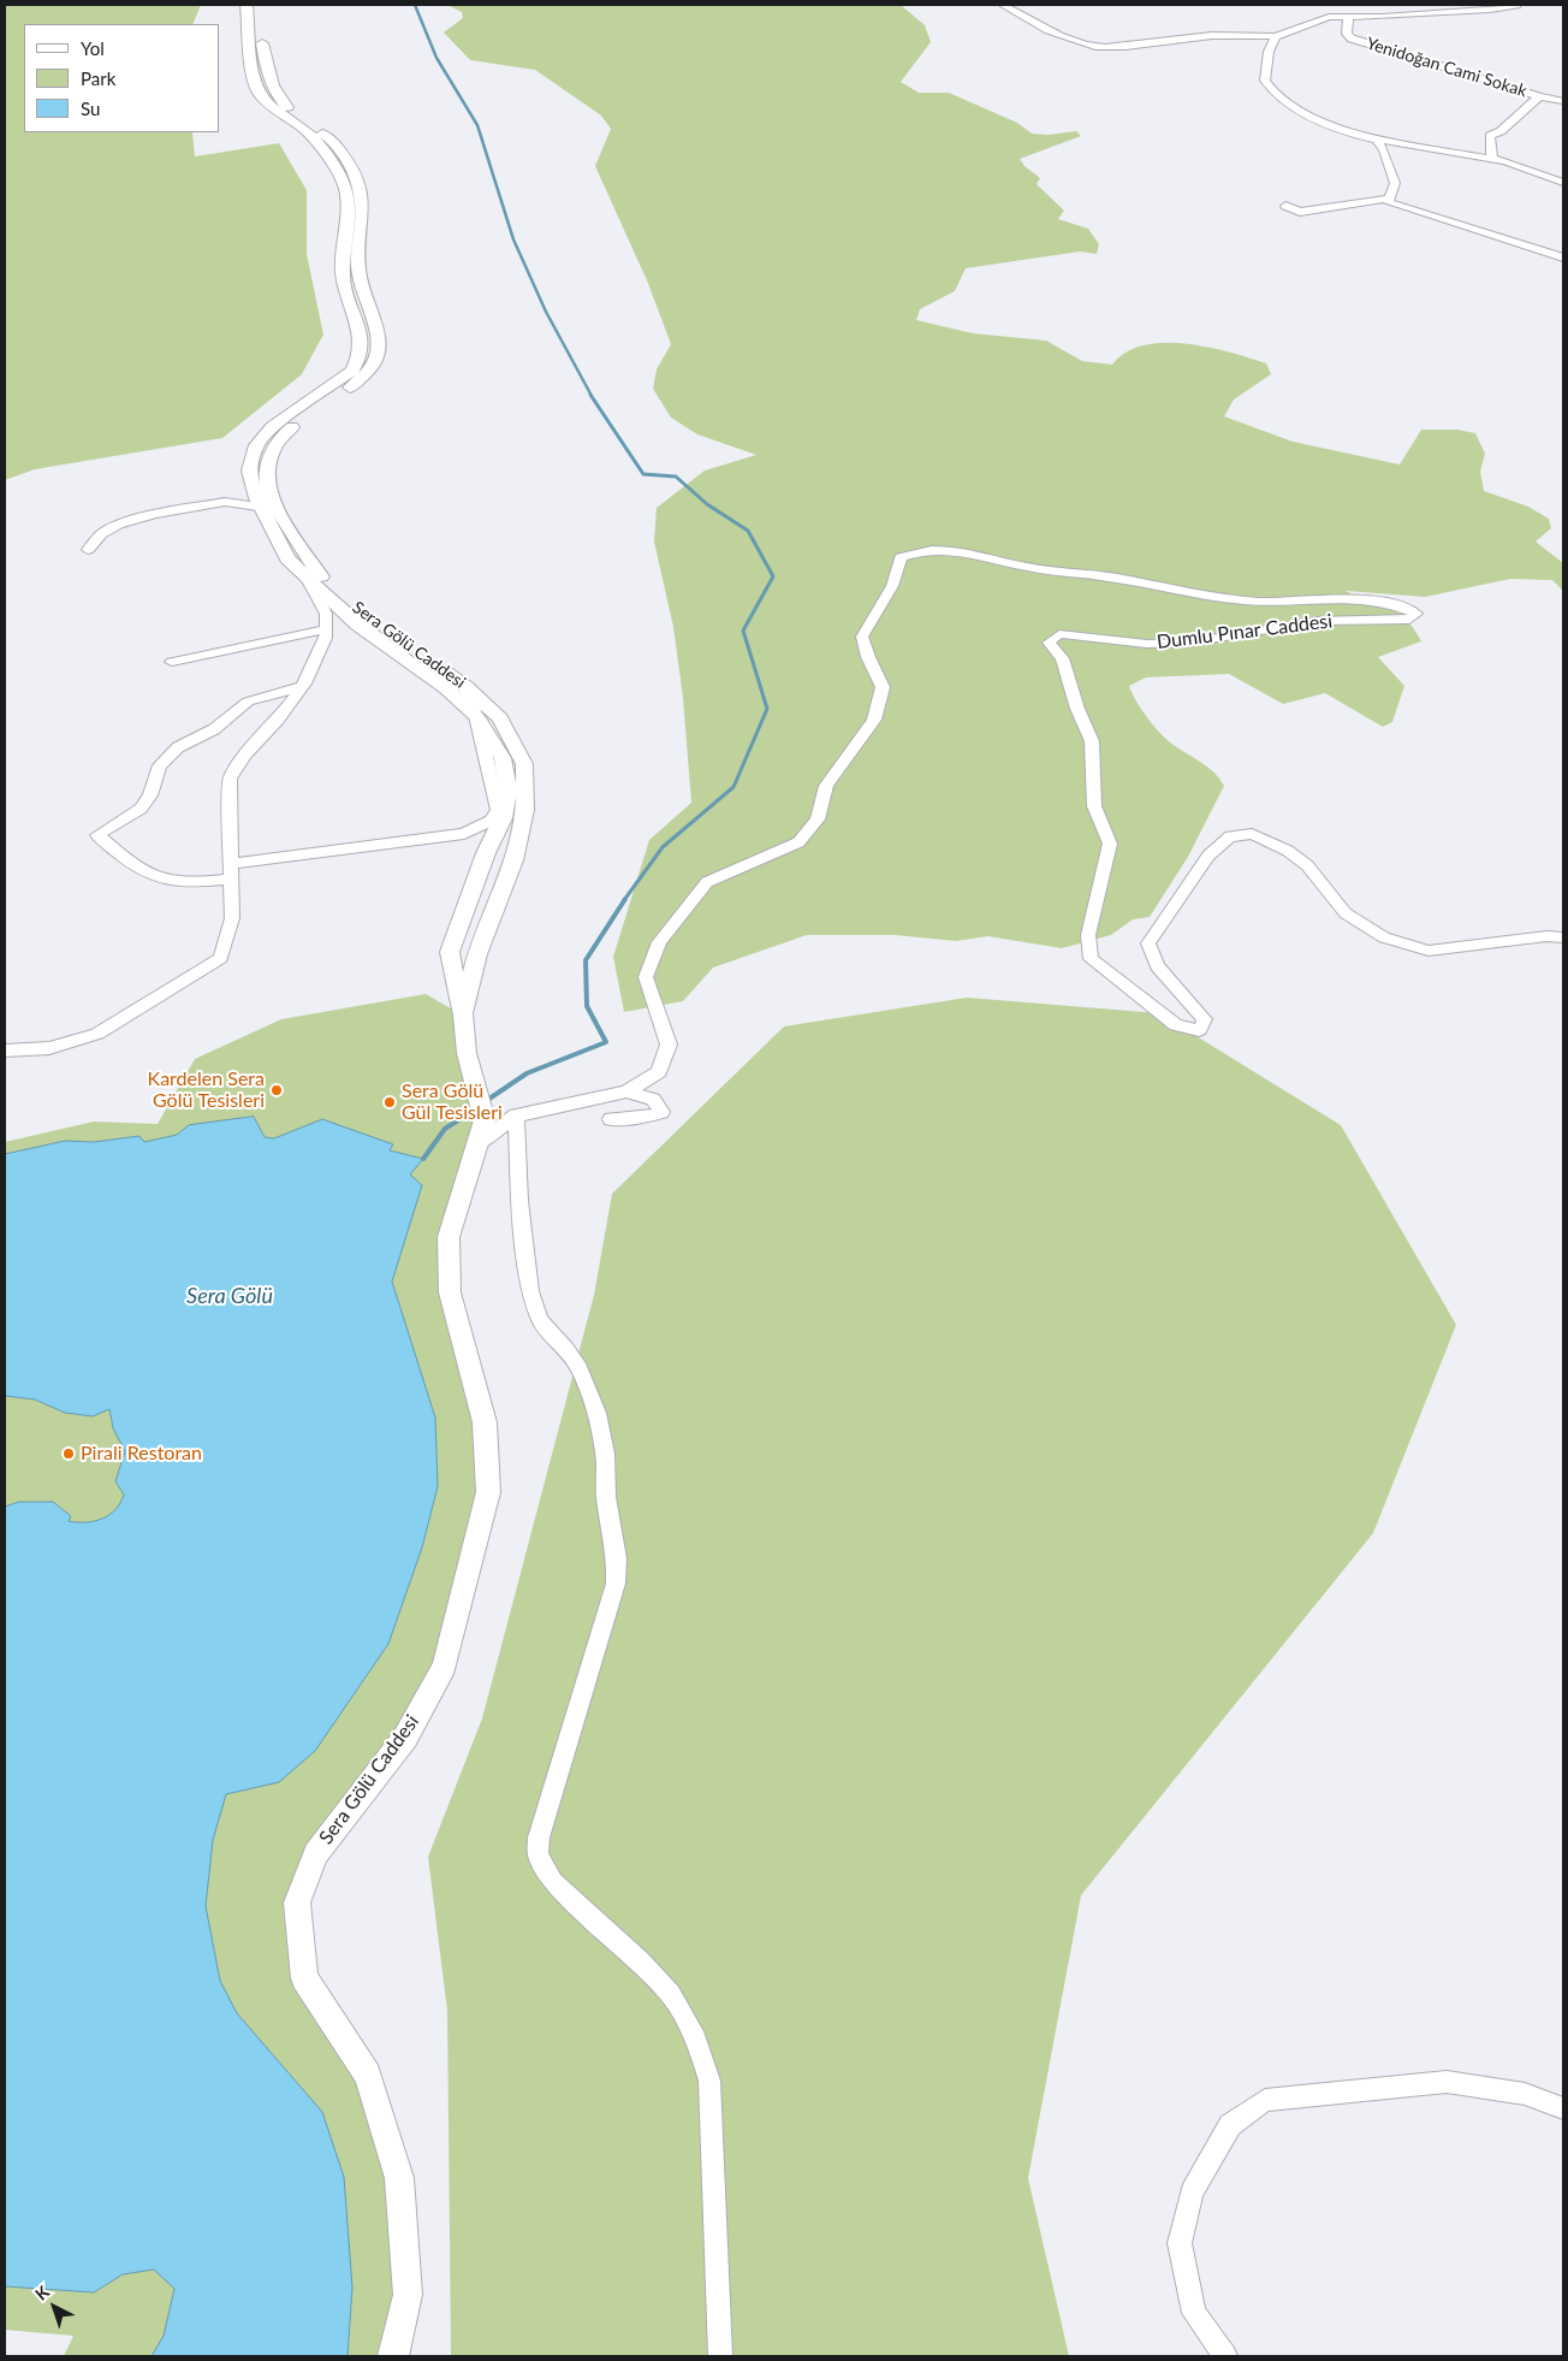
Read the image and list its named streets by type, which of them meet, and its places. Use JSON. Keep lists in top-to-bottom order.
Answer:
{
  "streets": {
    "main road": ["Sera Gölü Caddesi"],
    "street": ["Yenidoğan Cami Sokak", "Dumlu Pınar Caddesi"]
  },
  "crossings": [
    ["Dumlu Pınar Caddesi", "Sera Gölü Caddesi"]
  ],
  "water": ["Sera Gölü"],
  "places": ["Kardelen Sera Gölü Tesisleri", "Sera Gölü Gül Tesisleri", "Pirali Restoran"],
  "legend": ["Yol", "Park", "Su"],
  "north": "top left"
}
